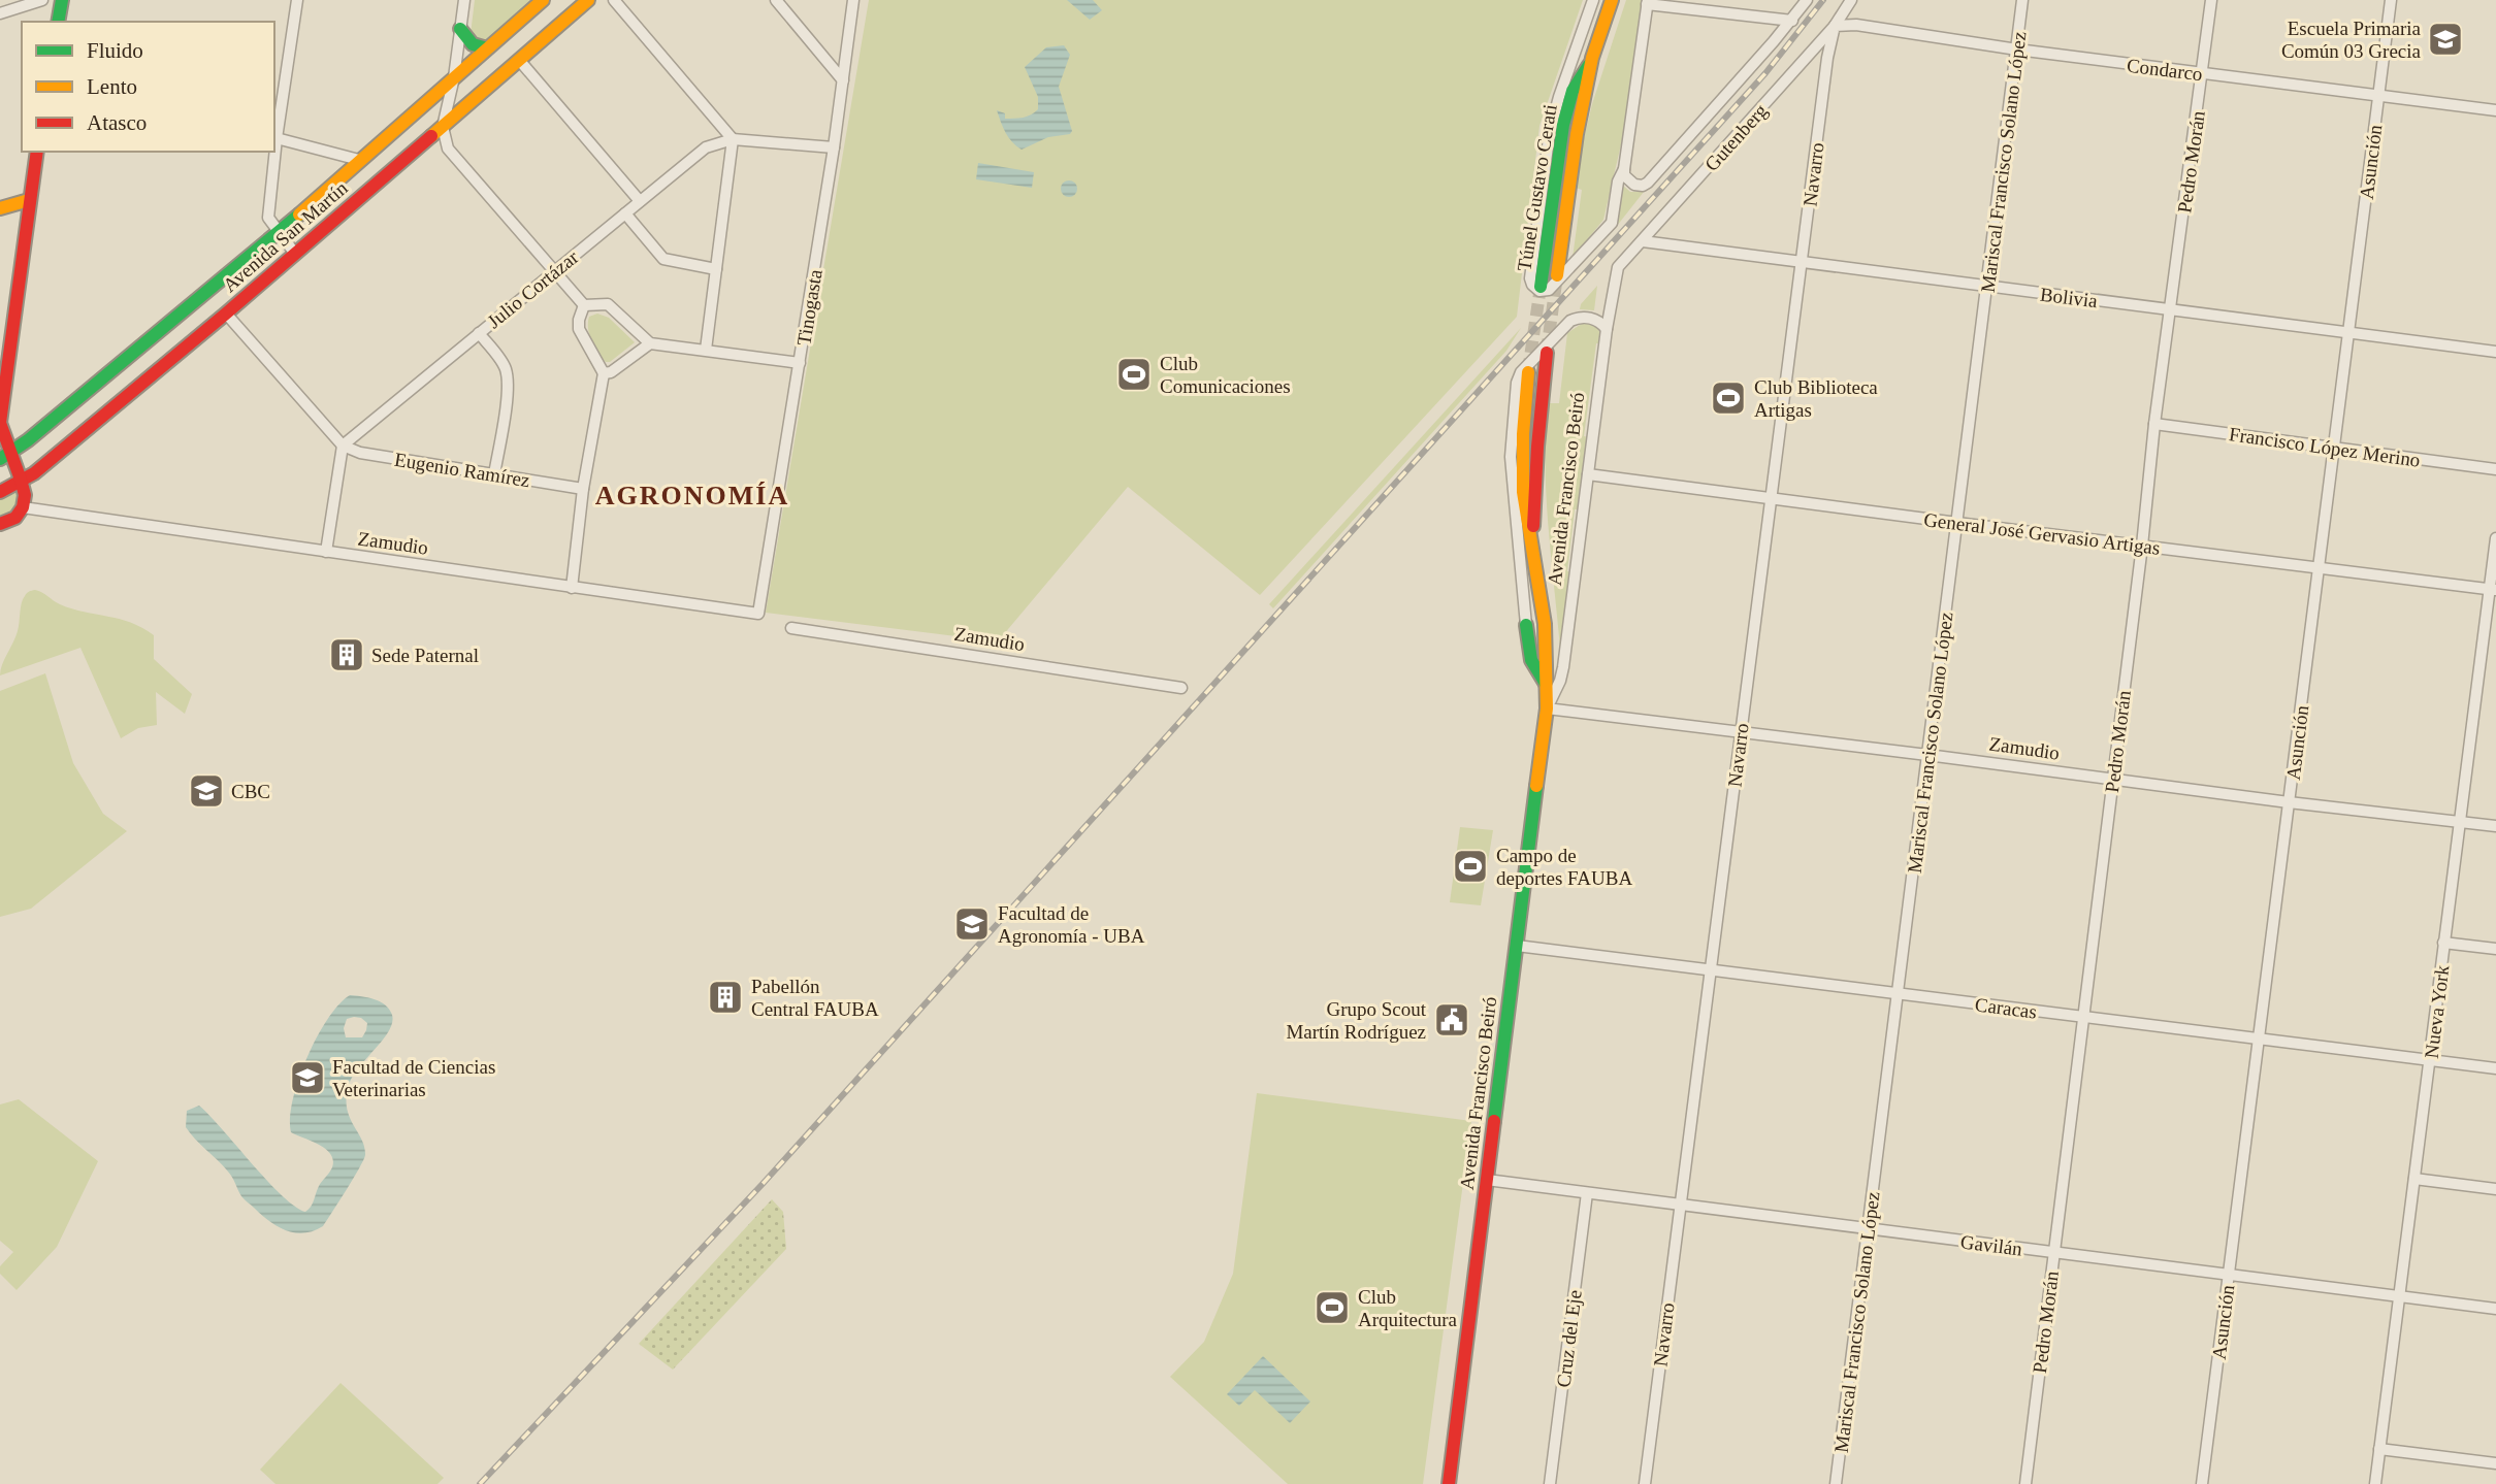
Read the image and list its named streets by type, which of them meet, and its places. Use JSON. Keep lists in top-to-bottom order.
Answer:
{
  "streets": {
    "main road": ["Túnel Gustavo Cerati", "Avenida San Martín", "Avenida Francisco Beiró"],
    "street": [
      "Condarco",
      "Gutenberg",
      "Mariscal Francisco Solano López",
      "Pedro Morán",
      "Asunción",
      "Navarro",
      "Julio Cortázar",
      "Bolivia",
      "Tinogasta",
      "Francisco López Merino",
      "Eugenio Ramírez",
      "General José Gervasio Artigas",
      "Zamudio",
      "Caracas",
      "Nueva York",
      "Gavilán",
      "Cruz del Eje"
    ]
  },
  "crossings": [
    ["Condarco", "Gutenberg"],
    ["Condarco", "Mariscal Francisco Solano López"],
    ["Condarco", "Pedro Morán"],
    ["Condarco", "Asunción"],
    ["Condarco", "Navarro"],
    ["Gutenberg", "Navarro"],
    ["Gutenberg", "Bolivia"],
    ["Gutenberg", "Avenida Francisco Beiró"],
    ["Mariscal Francisco Solano López", "Bolivia"],
    ["Mariscal Francisco Solano López", "General José Gervasio Artigas"],
    ["Mariscal Francisco Solano López", "Zamudio"],
    ["Mariscal Francisco Solano López", "Caracas"],
    ["Mariscal Francisco Solano López", "Gavilán"],
    ["Pedro Morán", "Bolivia"],
    ["Pedro Morán", "Francisco López Merino"],
    ["Pedro Morán", "General José Gervasio Artigas"],
    ["Pedro Morán", "Zamudio"],
    ["Pedro Morán", "Caracas"],
    ["Pedro Morán", "Gavilán"],
    ["Asunción", "Bolivia"],
    ["Asunción", "Francisco López Merino"],
    ["Asunción", "General José Gervasio Artigas"],
    ["Asunción", "Zamudio"],
    ["Asunción", "Caracas"],
    ["Asunción", "Gavilán"],
    ["Navarro", "Bolivia"],
    ["Navarro", "General José Gervasio Artigas"],
    ["Navarro", "Zamudio"],
    ["Navarro", "Caracas"],
    ["Navarro", "Gavilán"],
    ["Julio Cortázar", "Tinogasta"],
    ["Julio Cortázar", "Eugenio Ramírez"],
    ["Tinogasta", "Zamudio"],
    ["Avenida Francisco Beiró", "General José Gervasio Artigas"],
    ["Avenida Francisco Beiró", "Zamudio"],
    ["Avenida Francisco Beiró", "Caracas"],
    ["Avenida Francisco Beiró", "Gavilán"],
    ["General José Gervasio Artigas", "Nueva York"],
    ["Zamudio", "Nueva York"],
    ["Caracas", "Nueva York"],
    ["Nueva York", "Gavilán"],
    ["Gavilán", "Cruz del Eje"]
  ],
  "districts": ["AGRONOMÍA"],
  "places": {
    "school or university": [
      "Escuela Primaria Común 03 Grecia",
      "CBC",
      "Facultad de Agronomía - UBA",
      "Facultad de Ciencias Veterinarias"
    ],
    "sports": [
      "Club Comunicaciones",
      "Club Biblioteca Artigas",
      "Campo de deportes FAUBA",
      "Club Arquitectura"
    ],
    "building": ["Sede Paternal", "Pabellón Central FAUBA"],
    "public building": ["Grupo Scout Martín Rodríguez"]
  },
  "legend": ["Fluido", "Lento", "Atasco"]
}
